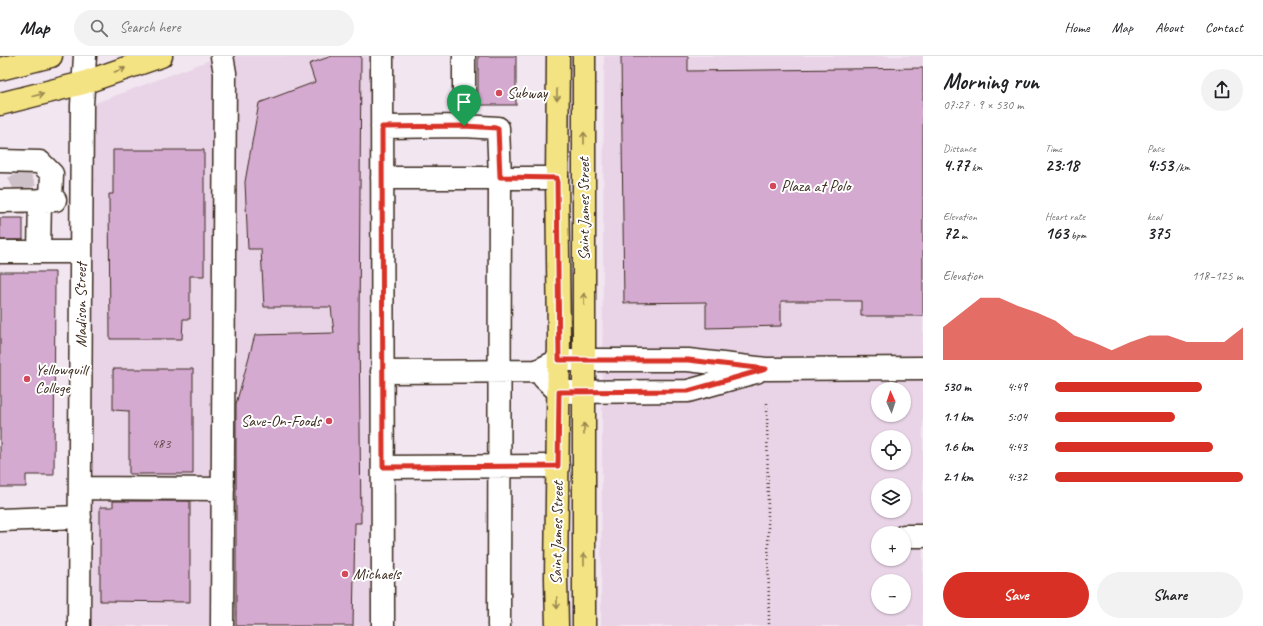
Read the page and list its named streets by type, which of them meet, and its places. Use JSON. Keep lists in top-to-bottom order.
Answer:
{
  "streets": {
    "main road": ["Saint James Street"],
    "street": ["Madison Street"]
  },
  "places": [
    "Subway",
    "Plaza at Polo",
    "Yellowquill College",
    "Save-On-Foods",
    "Michaels"
  ],
  "house_numbers": ["483"],
  "north": "top",
  "page": {
    "header": "Map",
    "search": "Search here",
    "nav": [
      "Home",
      "Map",
      "About",
      "Contact"
    ],
    "heading": ["Morning run", "07:27 · 9 × 530 m"],
    "stats": [
      ["Distance", "4.77 km"],
      ["Time", "23:18"],
      ["Pace", "4:53 /km"],
      ["Elevation", "72 m"],
      ["Heart rate", "163 bpm"],
      ["kcal", "375"]
    ],
    "chart": ["Elevation", "118–125 m"],
    "list": [
      {
        "name": "530 m",
        "note": "4:49"
      },
      {
        "name": "1.1 km",
        "note": "5:04"
      },
      {
        "name": "1.6 km",
        "note": "4:43"
      },
      {
        "name": "2.1 km",
        "note": "4:32"
      }
    ],
    "map_buttons": ["+", "−"],
    "buttons": ["Save", "Share"]
  }
}
